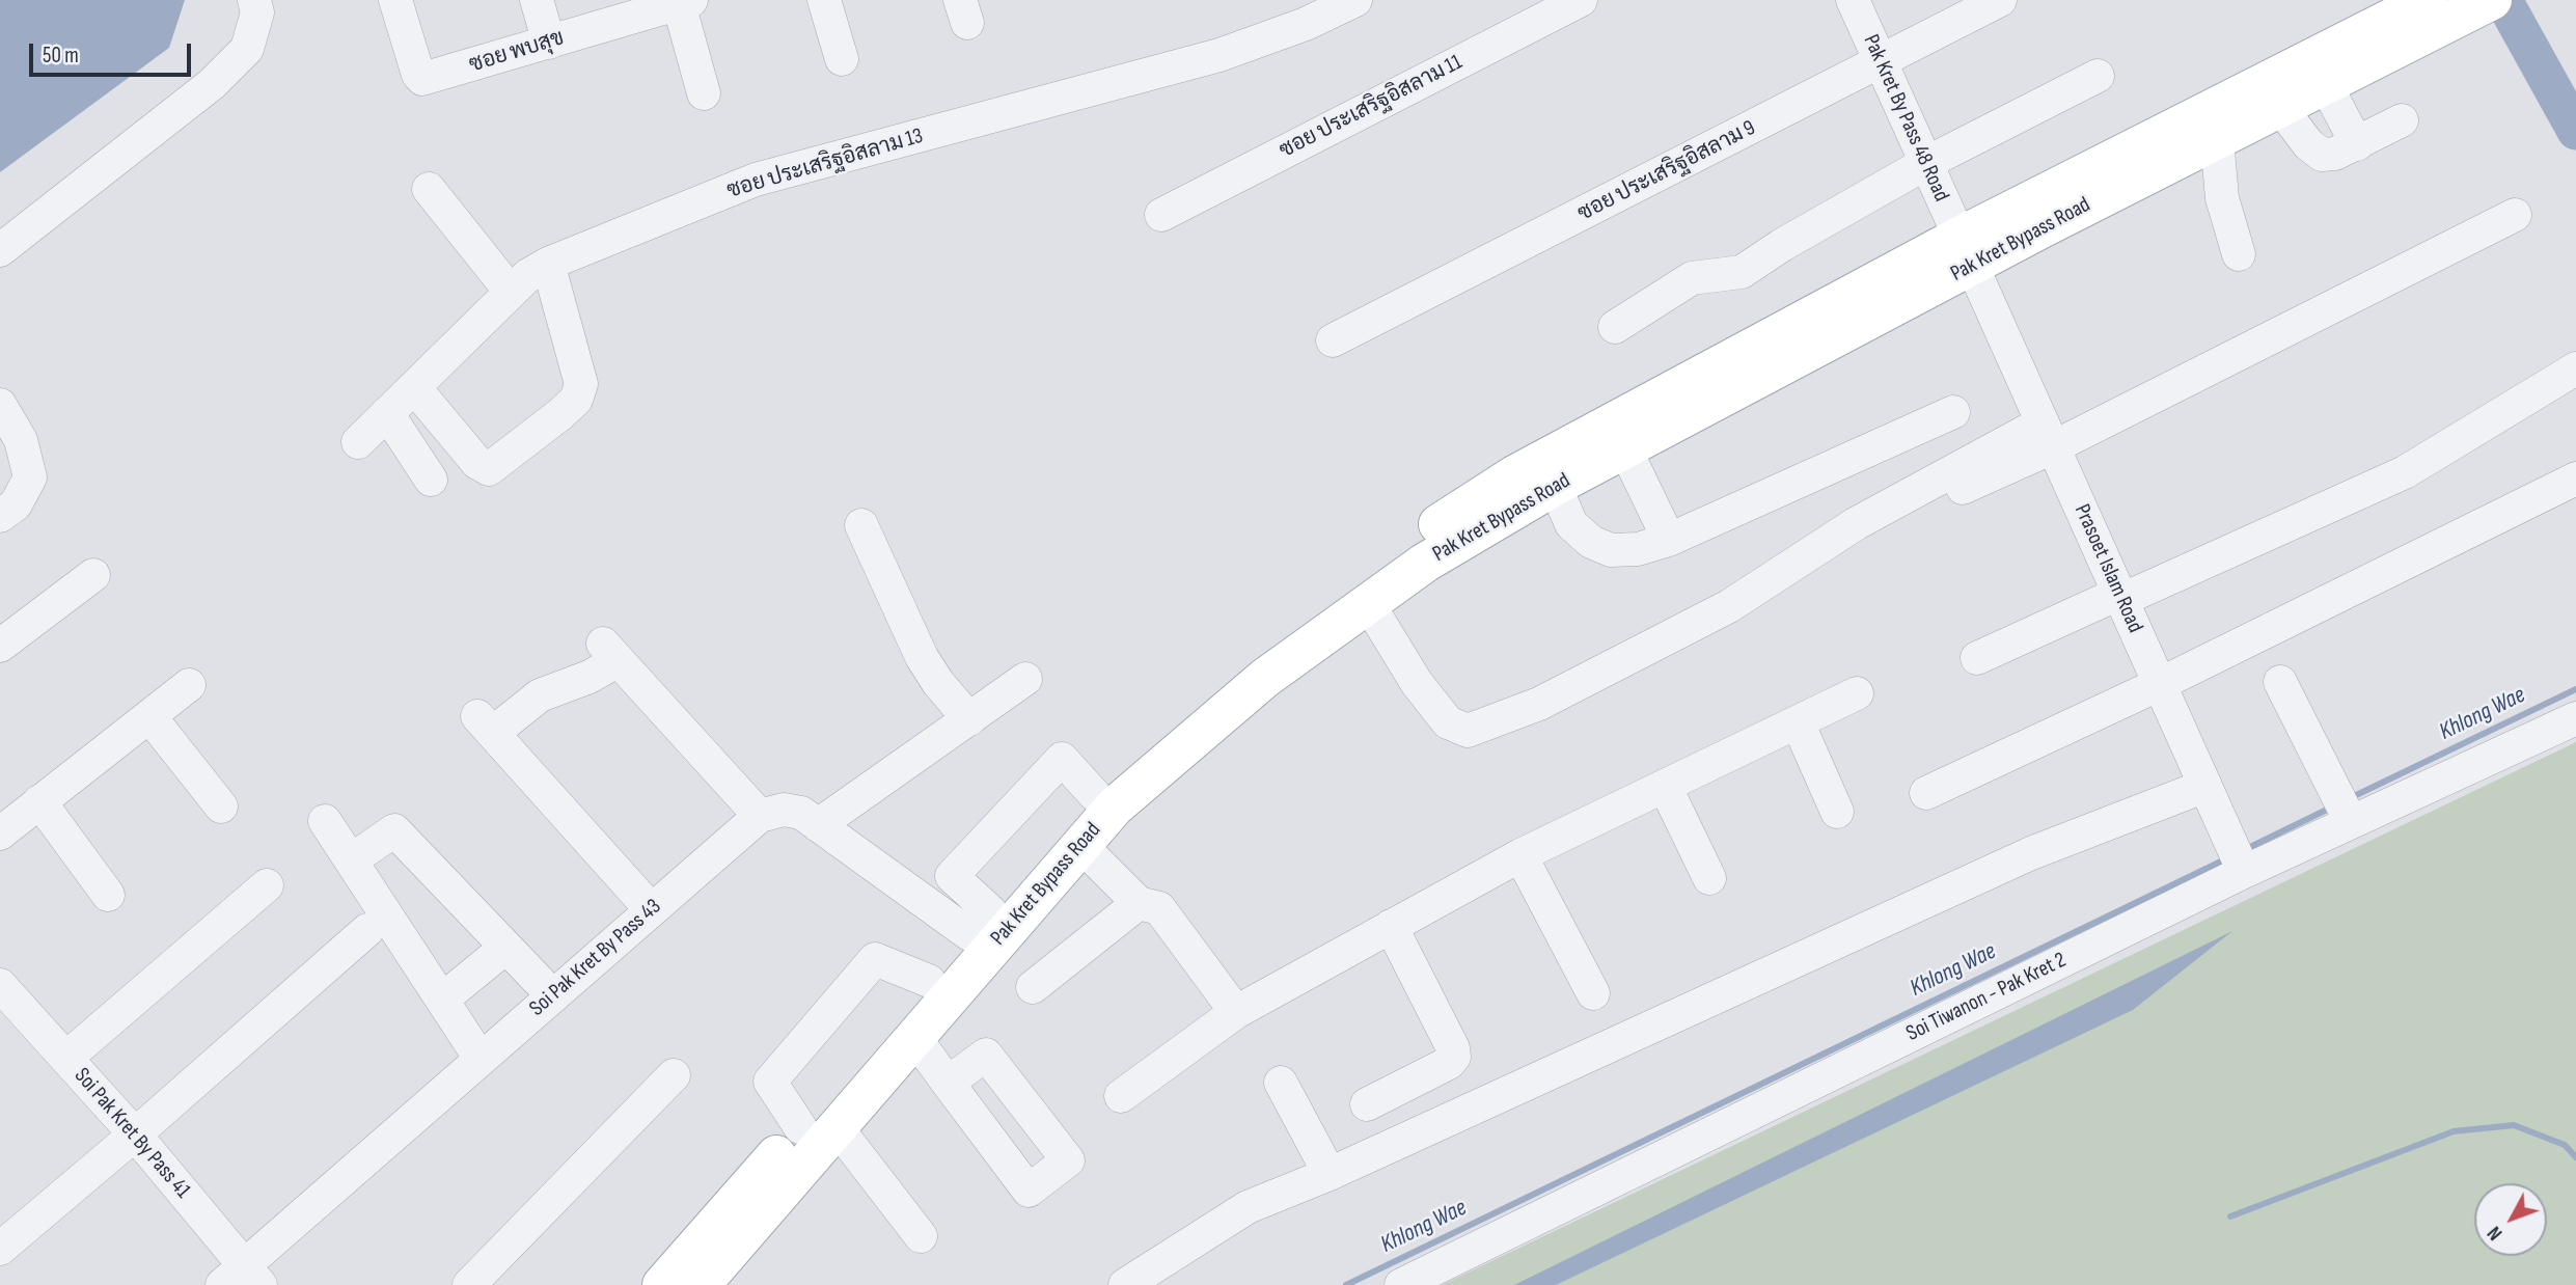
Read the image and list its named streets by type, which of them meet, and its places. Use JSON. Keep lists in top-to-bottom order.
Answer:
{
  "streets": {
    "main road": ["Pak Kret Bypass Road"],
    "street": [
      "ซอย พบสุข",
      "ซอย ประเสริฐอิสลาม 11",
      "Pak Kret By Pass 48 Road",
      "ซอย ประเสริฐอิสลาม 13",
      "ซอย ประเสริฐอิสลาม 9",
      "Prasoet Islam Road",
      "Soi Pak Kret By Pass 43",
      "Soi Tiwanon - Pak Kret 2",
      "Soi Pak Kret By Pass 41"
    ]
  },
  "crossings": [
    ["Pak Kret By Pass 48 Road", "ซอย ประเสริฐอิสลาม 9"],
    ["Pak Kret By Pass 48 Road", "Pak Kret Bypass Road"],
    ["Pak Kret By Pass 48 Road", "Prasoet Islam Road"],
    ["Pak Kret Bypass Road", "Prasoet Islam Road"],
    ["Prasoet Islam Road", "Soi Tiwanon - Pak Kret 2"],
    ["Soi Pak Kret By Pass 43", "Soi Pak Kret By Pass 41"]
  ],
  "water": ["Khlong Wae"],
  "scale_bar": "50 m",
  "north": "bottom left"
}
